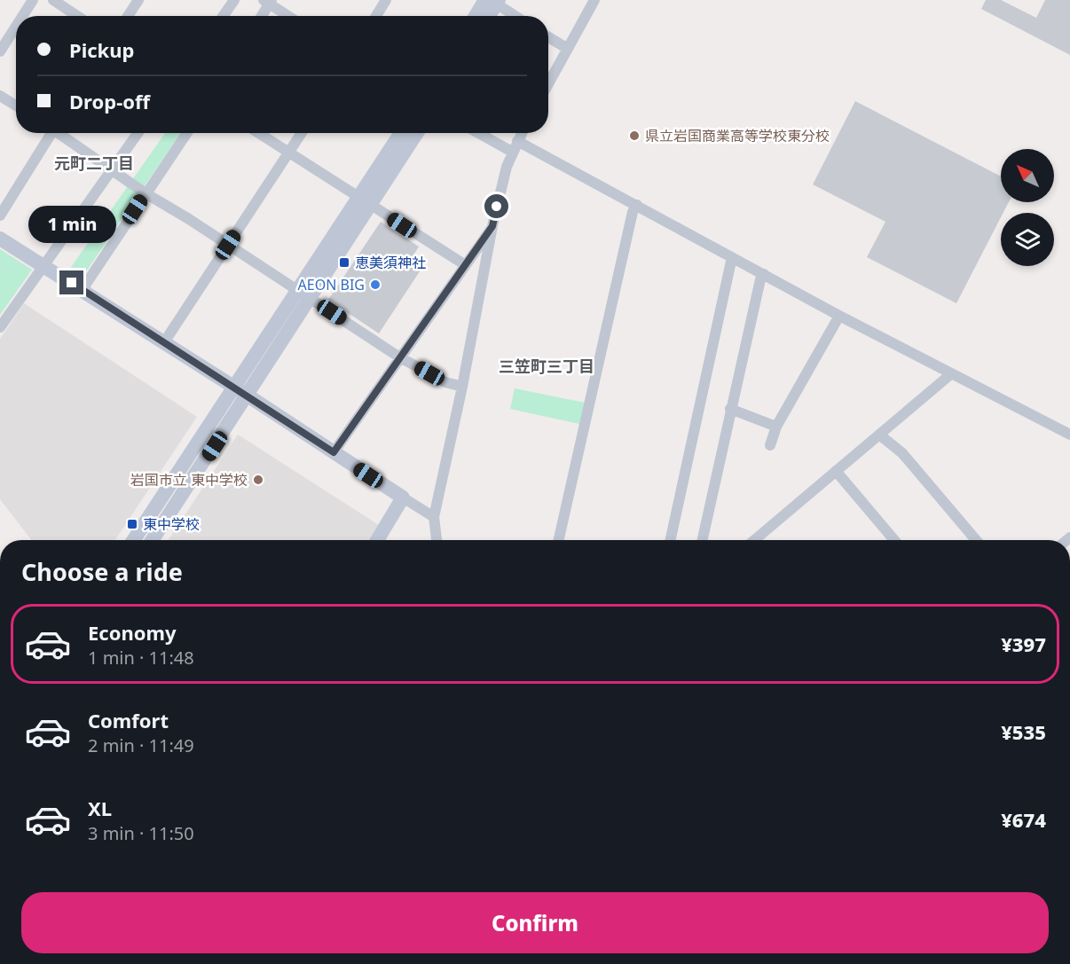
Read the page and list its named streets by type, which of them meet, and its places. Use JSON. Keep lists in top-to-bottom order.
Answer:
{
  "districts": ["元町二丁目", "三笠町三丁目"],
  "places": {
    "other": ["県立岩国商業高等学校東分校", "AEON BIG", "岩国市立 東中学校"],
    "transit": ["恵美須神社", "東中学校"]
  },
  "north": "top left",
  "page": {
    "banner": ["Pickup", "Drop-off"],
    "bubble": "1 min",
    "heading": "Choose a ride",
    "list": [
      {
        "name": "Economy",
        "note": "1 min · 11:48",
        "value": "¥397"
      },
      {
        "name": "Comfort",
        "note": "2 min · 11:49",
        "value": "¥535"
      },
      {
        "name": "XL",
        "note": "3 min · 11:50",
        "value": "¥674"
      }
    ],
    "buttons": "Confirm"
  }
}
